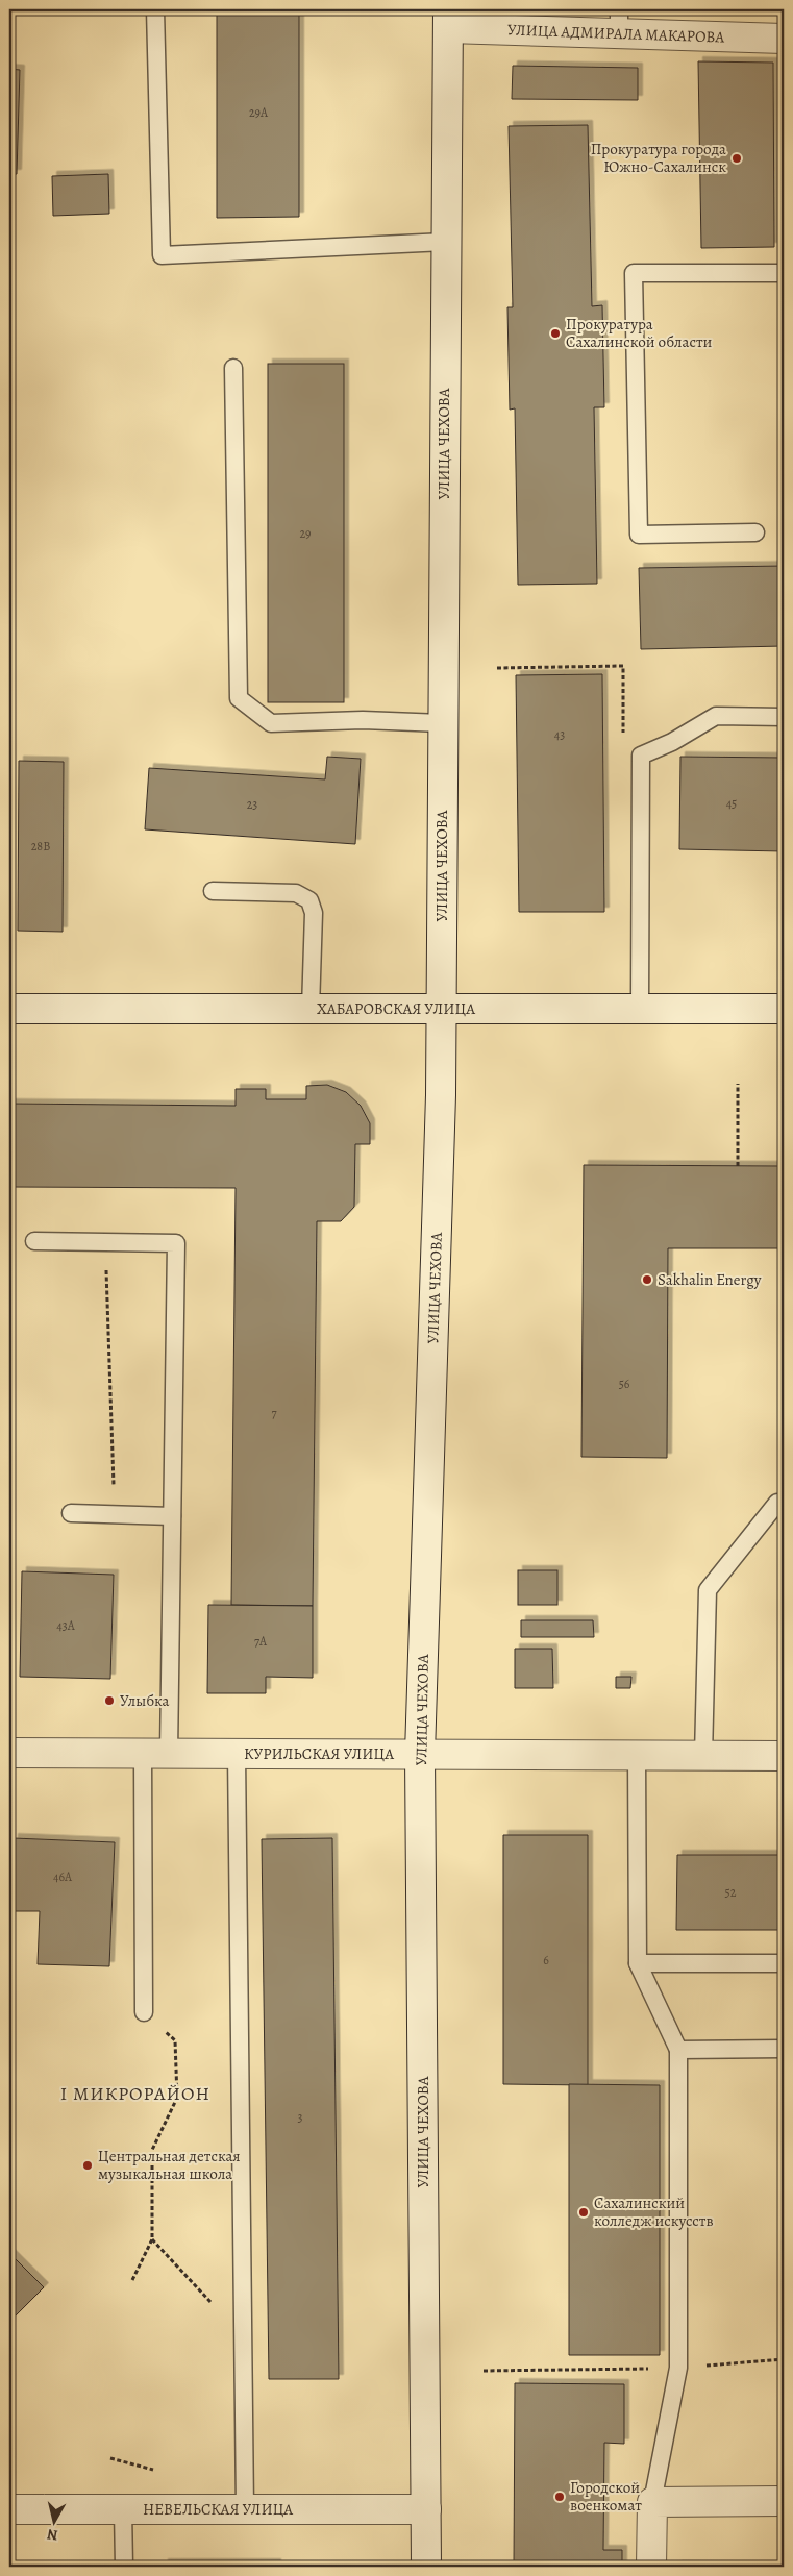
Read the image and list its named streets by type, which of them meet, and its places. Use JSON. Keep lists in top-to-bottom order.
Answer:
{
  "streets": {
    "street": [
      "УЛИЦА АДМИРАЛА МАКАРОВА",
      "УЛИЦА ЧЕХОВА",
      "ХАБАРОВСКАЯ УЛИЦА",
      "КУРИЛЬСКАЯ УЛИЦА",
      "НЕВЕЛЬСКАЯ УЛИЦА"
    ]
  },
  "crossings": [
    ["УЛИЦА АДМИРАЛА МАКАРОВА", "УЛИЦА ЧЕХОВА"],
    ["УЛИЦА ЧЕХОВА", "ХАБАРОВСКАЯ УЛИЦА"],
    ["УЛИЦА ЧЕХОВА", "КУРИЛЬСКАЯ УЛИЦА"],
    ["УЛИЦА ЧЕХОВА", "НЕВЕЛЬСКАЯ УЛИЦА"]
  ],
  "districts": ["I МИКРОРАЙОН"],
  "places": [
    "Прокуратура города Южно-Сахалинск",
    "Прокуратура Сахалинской области",
    "Sakhalin Energy",
    "Улыбка",
    "Центральная детская музыкальная школа",
    "Сахалинский колледж искусств",
    "Городской военкомат"
  ],
  "house_numbers": [
    "29А",
    "29",
    "43",
    "45",
    "23",
    "28В",
    "56",
    "7",
    "43А",
    "7А",
    "46А",
    "52",
    "6",
    "3"
  ],
  "north": "bottom"
}
